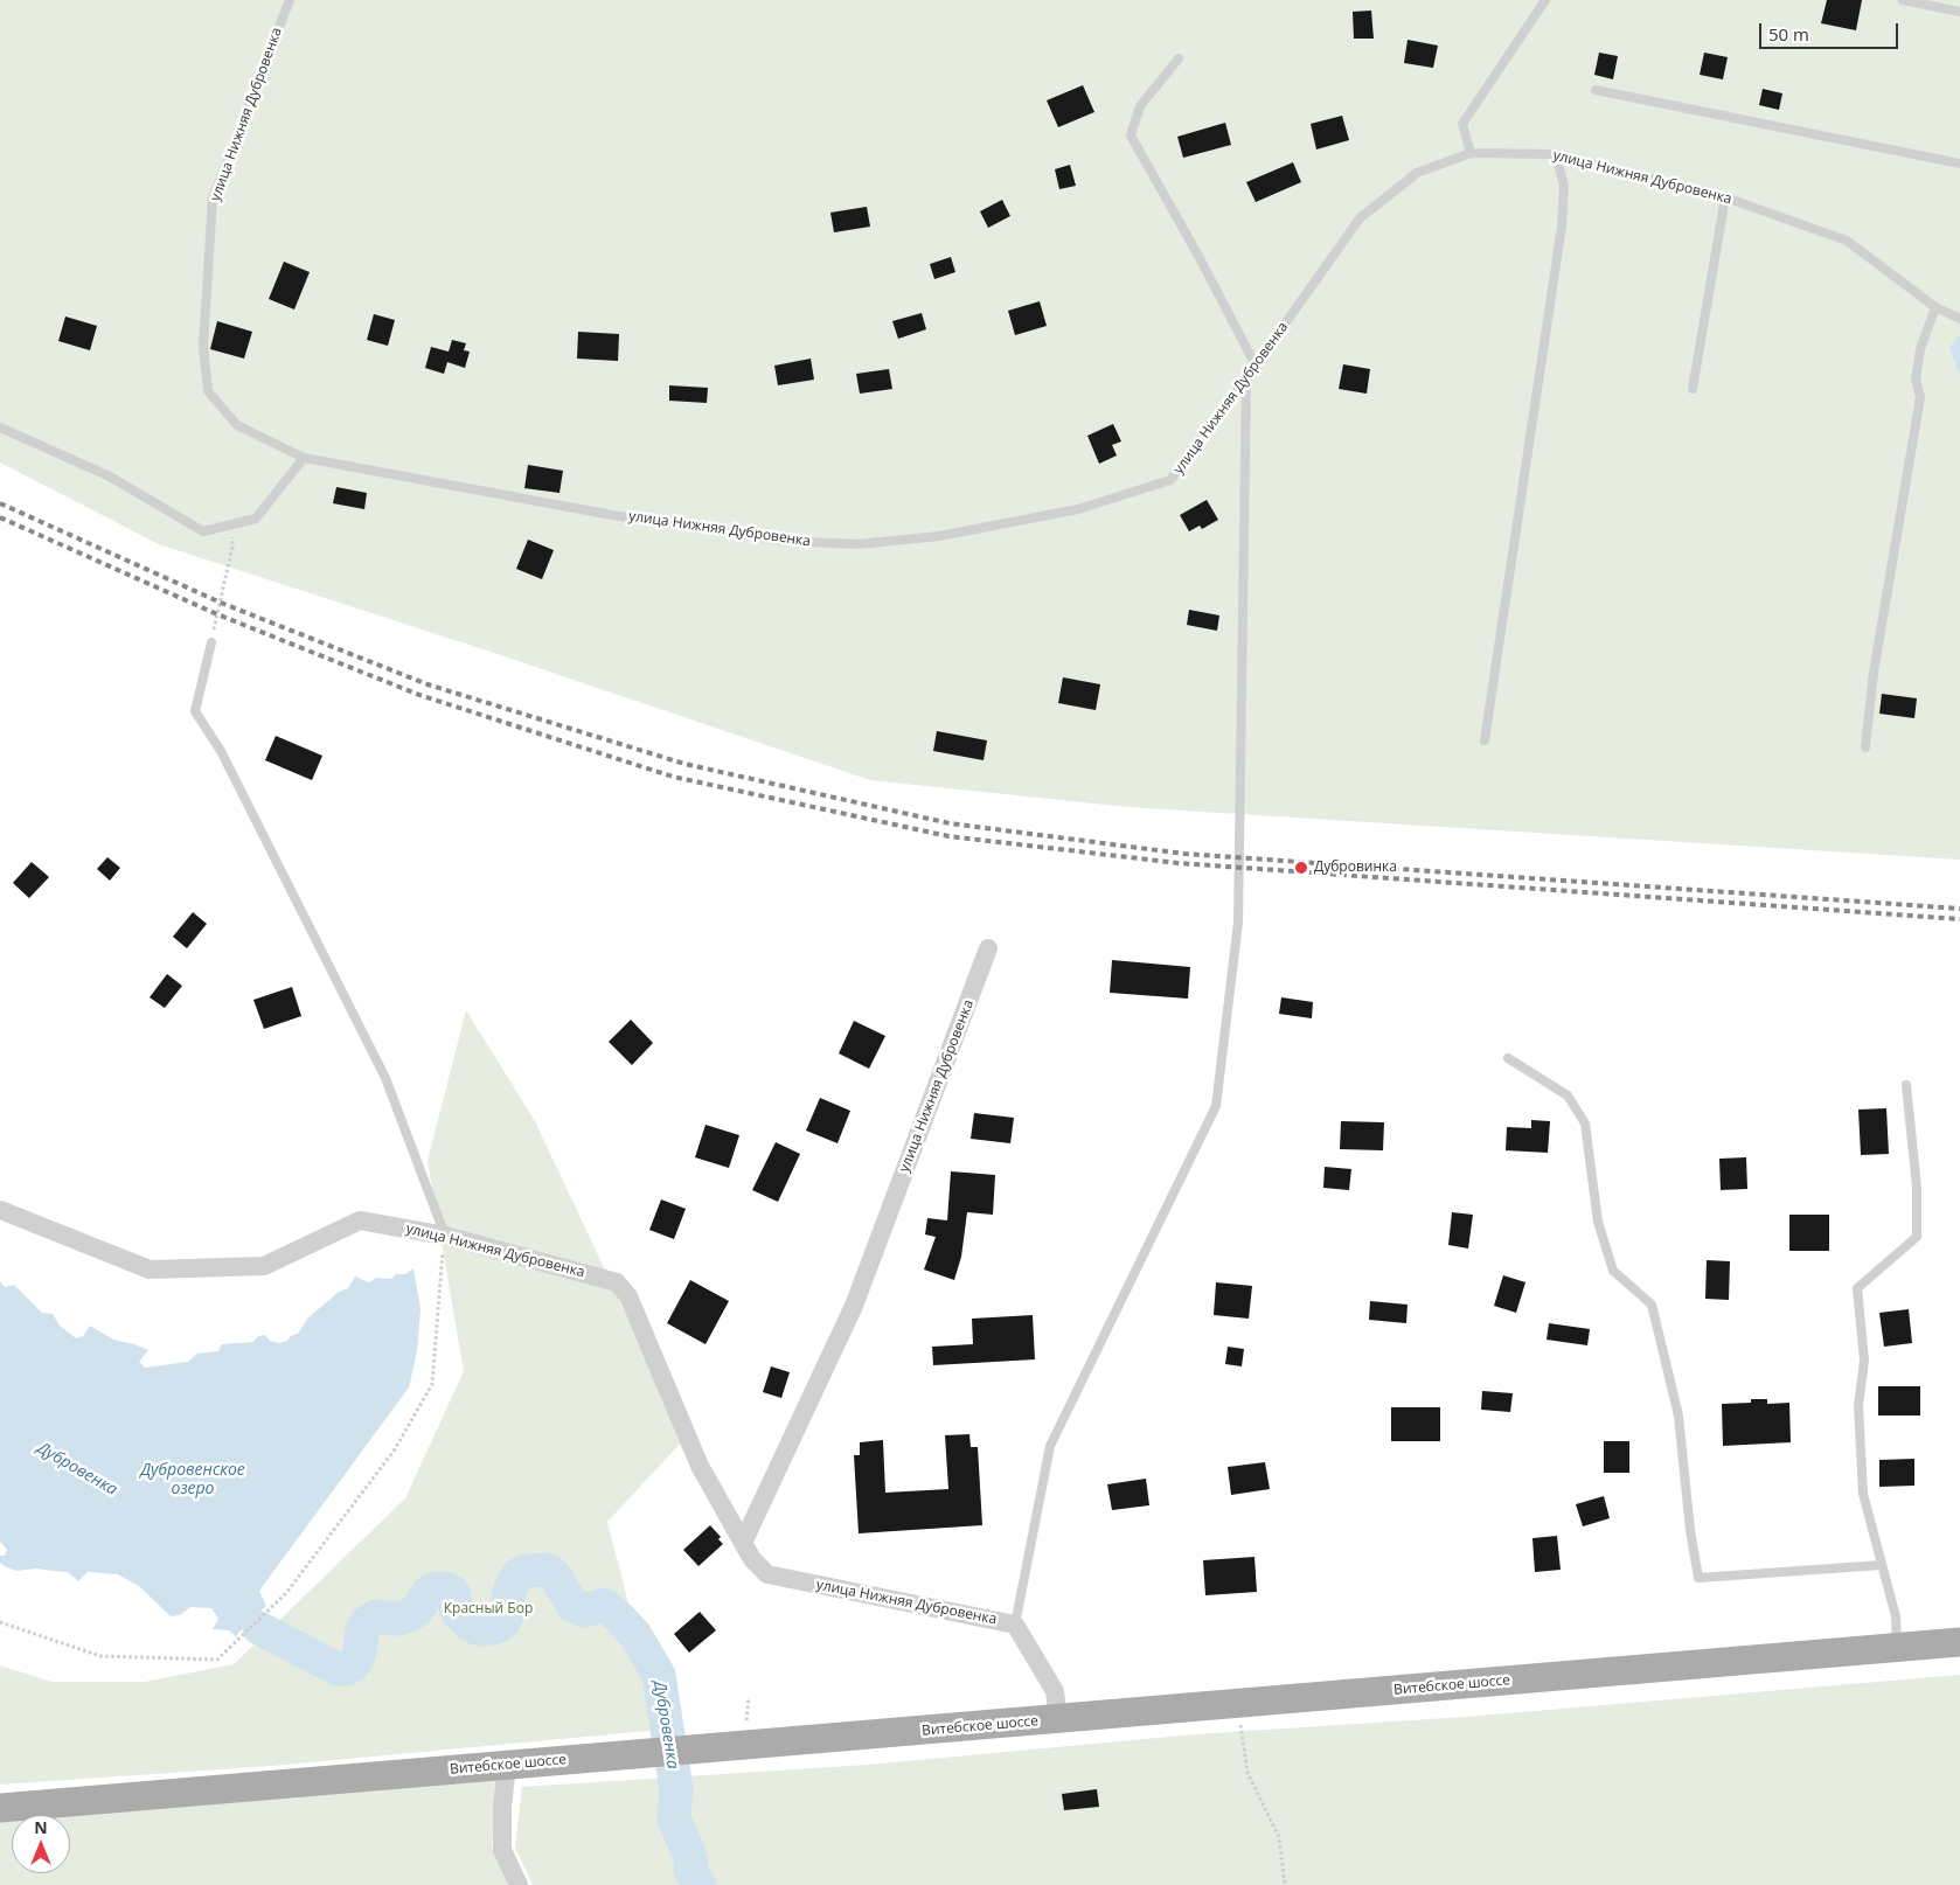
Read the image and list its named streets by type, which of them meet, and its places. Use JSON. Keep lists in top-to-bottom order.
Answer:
{
  "streets": {
    "main road": ["Витебское шоссе"],
    "street": ["улица Нижняя Дубровенка"]
  },
  "crossings": [
    ["улица Нижняя Дубровенка", "Витебское шоссе"]
  ],
  "water": ["Дубровенка", "Дубровенское озеро"],
  "parks": ["Красный Бор"],
  "places": ["Дубровинка"],
  "scale_bar": "50 m",
  "north": "top"
}
